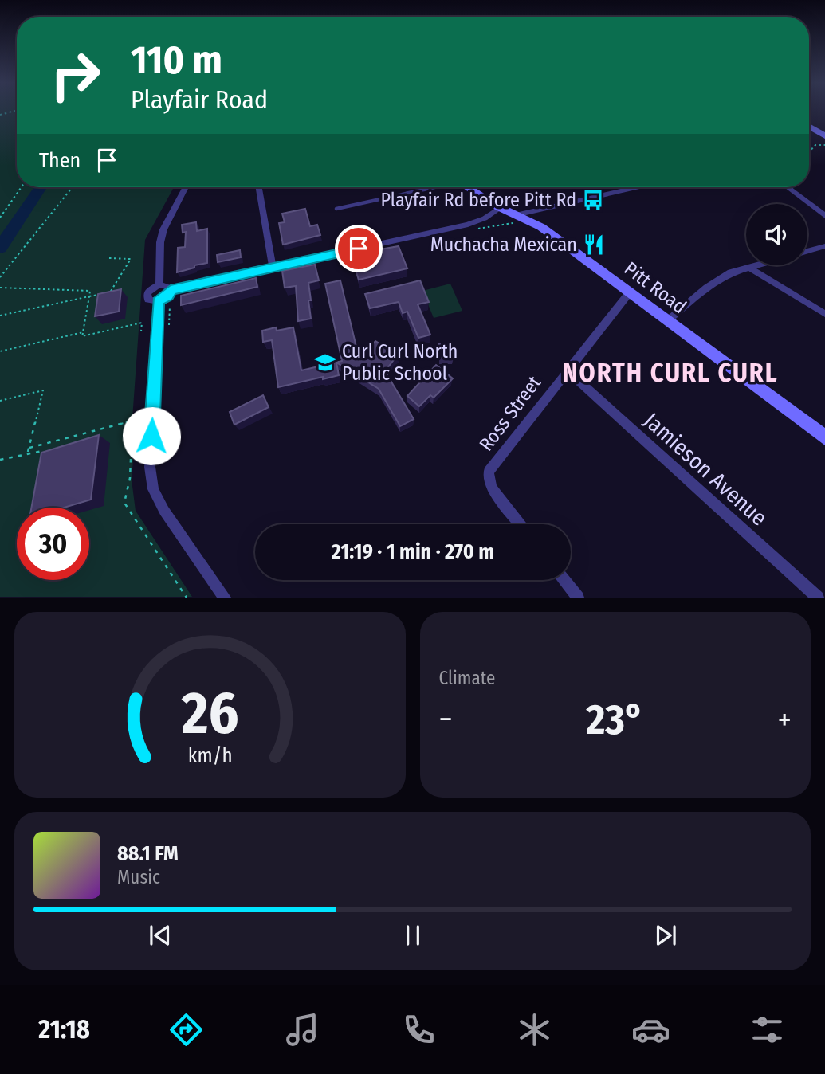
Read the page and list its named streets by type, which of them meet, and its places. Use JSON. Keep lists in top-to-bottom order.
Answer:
{
  "streets": {
    "main road": ["Pitt Road"],
    "street": ["Ross Street", "Jamieson Avenue"]
  },
  "crossings": [
    ["Pitt Road", "Ross Street"],
    ["Ross Street", "Jamieson Avenue"]
  ],
  "districts": ["NORTH CURL CURL"],
  "places": {
    "bus stop": ["Playfair Rd before Pitt Rd"],
    "restaurant": ["Muchacha Mexican"],
    "school or university": ["Curl Curl North Public School"]
  },
  "page": {
    "turn": ["110 m", "Playfair Road"],
    "then": "Then",
    "limit": "30",
    "trip": "21:19 · 1 min · 270 m",
    "tile": "Climate",
    "heat": ["−", "23°", "+"],
    "song": ["88.1 FM", "Music"],
    "tabs": "21:18",
    "gauge": ["26", "km/h"]
  }
}
